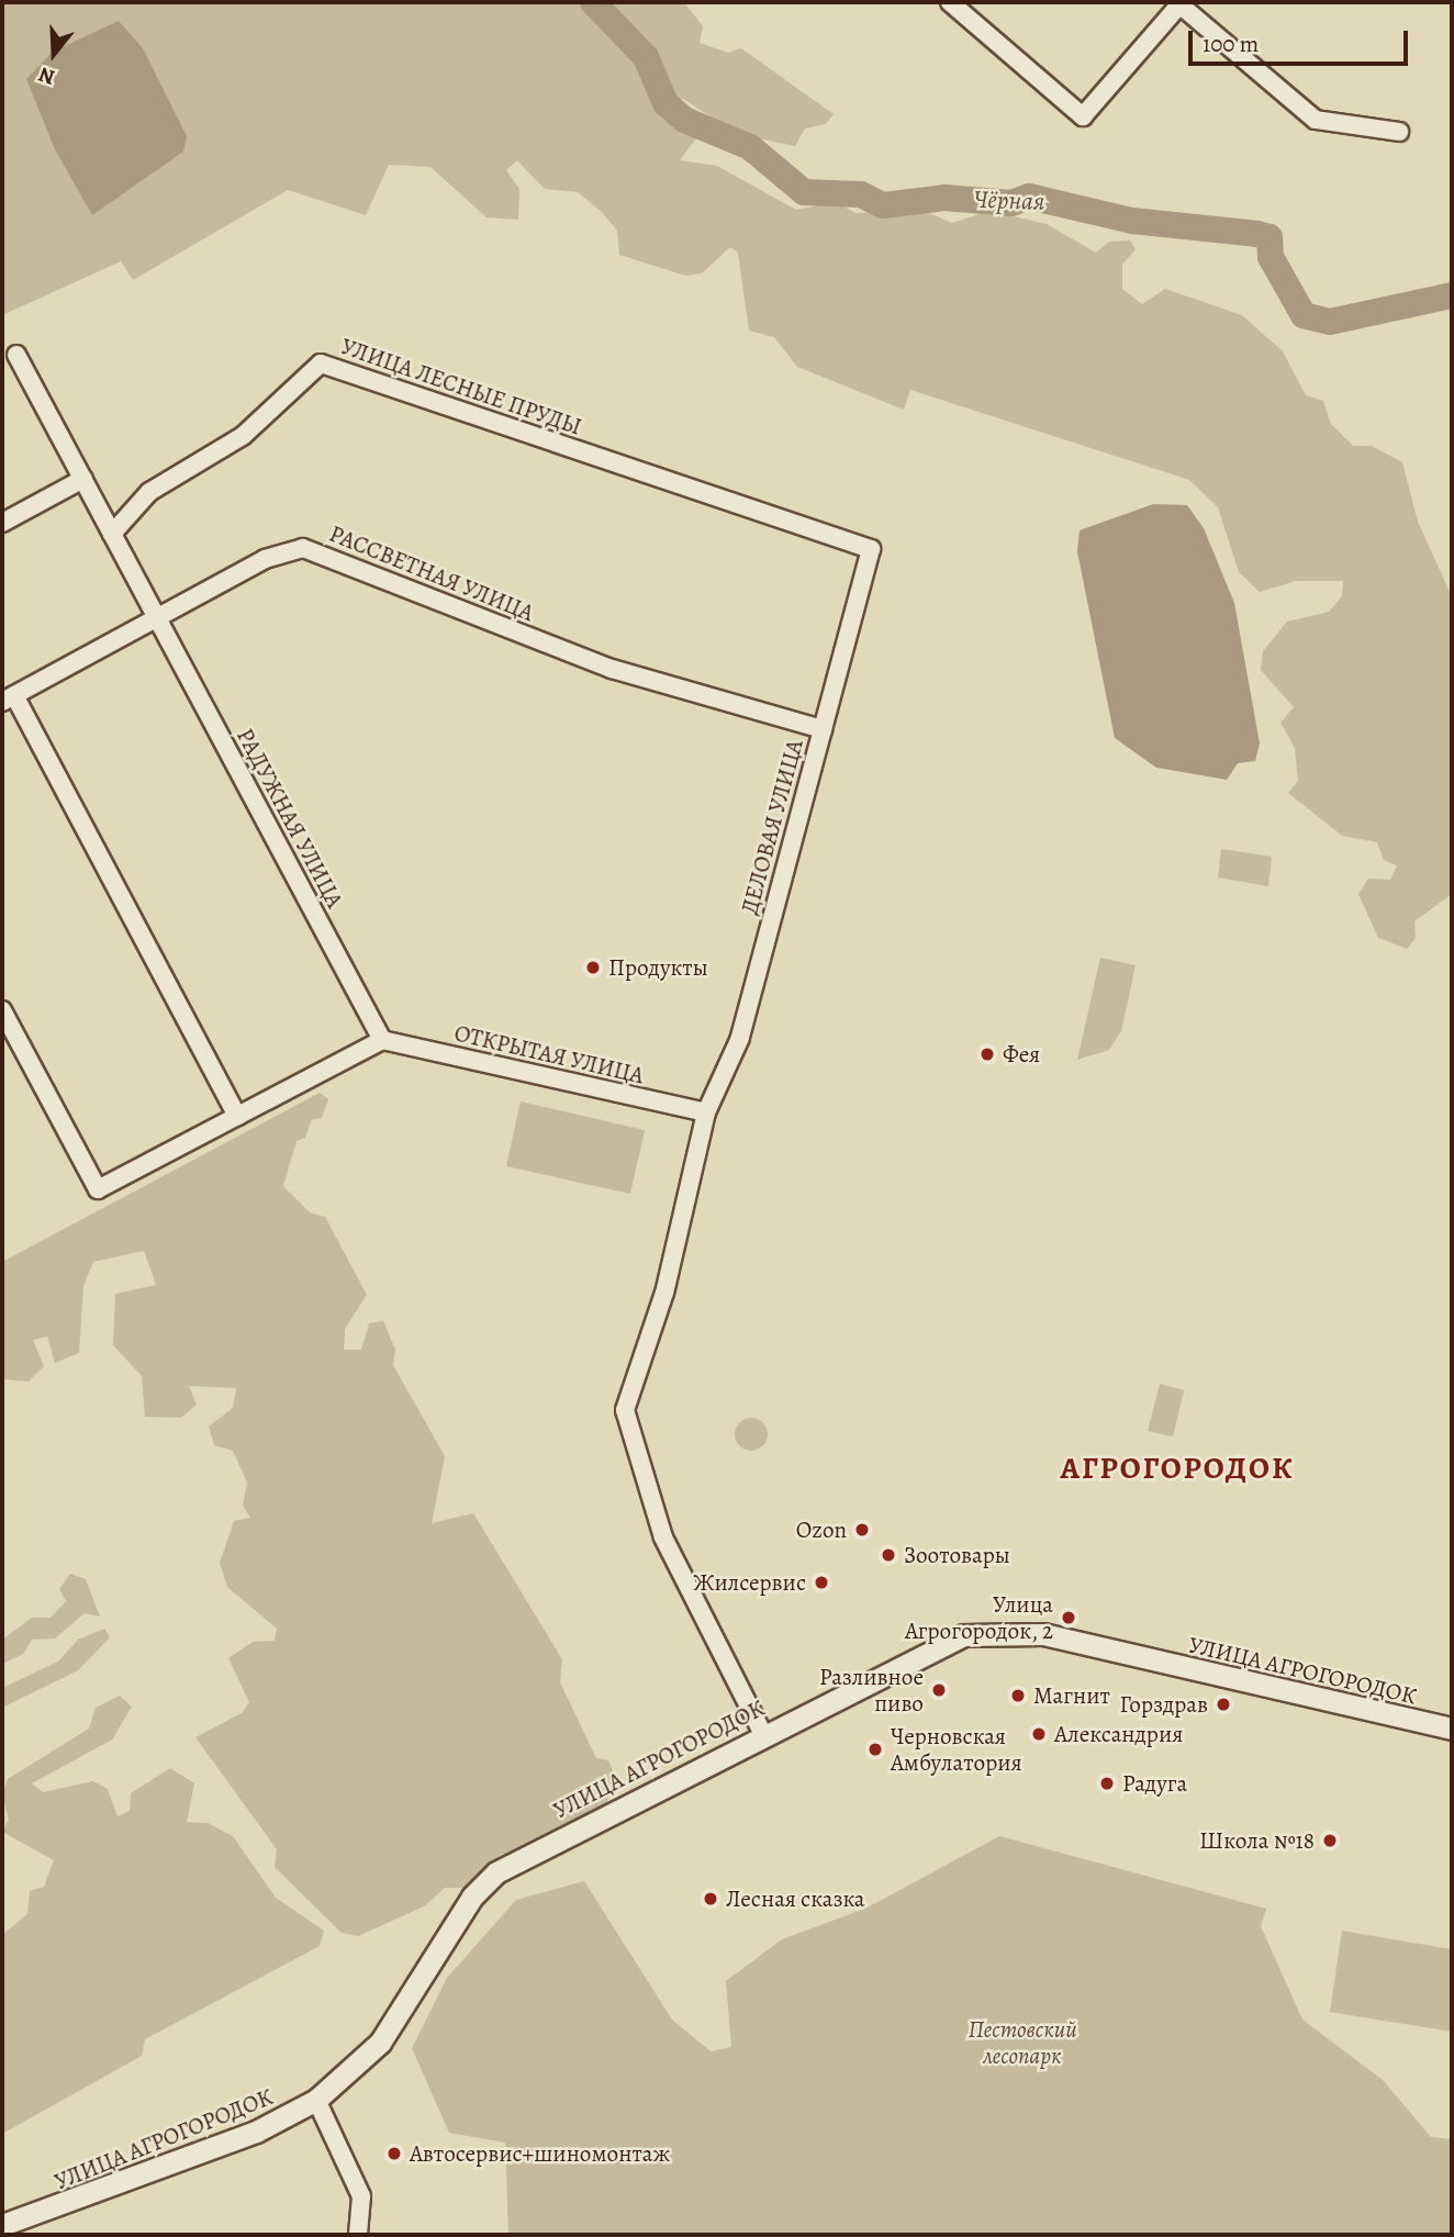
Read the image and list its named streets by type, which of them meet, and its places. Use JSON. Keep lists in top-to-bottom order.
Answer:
{
  "streets": {
    "street": [
      "УЛИЦА ЛЕСНЫЕ ПРУДЫ",
      "РАССВЕТНАЯ УЛИЦА",
      "РАДУЖНАЯ УЛИЦА",
      "ДЕЛОВАЯ УЛИЦА",
      "ОТКРЫТАЯ УЛИЦА",
      "УЛИЦА АГРОГОРОДОК"
    ]
  },
  "crossings": [
    ["УЛИЦА ЛЕСНЫЕ ПРУДЫ", "РАДУЖНАЯ УЛИЦА"],
    ["УЛИЦА ЛЕСНЫЕ ПРУДЫ", "ДЕЛОВАЯ УЛИЦА"],
    ["РАССВЕТНАЯ УЛИЦА", "РАДУЖНАЯ УЛИЦА"],
    ["РАССВЕТНАЯ УЛИЦА", "ДЕЛОВАЯ УЛИЦА"],
    ["РАДУЖНАЯ УЛИЦА", "ОТКРЫТАЯ УЛИЦА"],
    ["ДЕЛОВАЯ УЛИЦА", "ОТКРЫТАЯ УЛИЦА"],
    ["ДЕЛОВАЯ УЛИЦА", "УЛИЦА АГРОГОРОДОК"]
  ],
  "districts": ["АГРОГОРОДОК"],
  "water": ["Чёрная"],
  "parks": ["Пестовский лесопарк"],
  "places": [
    "Продукты",
    "Фея",
    "Ozon",
    "Зоотовары",
    "Жилсервис",
    "Улица Агрогородок, 2",
    "Разливное пиво",
    "Магнит",
    "Горздрав",
    "Александрия",
    "Черновская Амбулатория",
    "Радуга",
    "Школа №18",
    "Лесная сказка",
    "Автосервис+шиномонтаж"
  ],
  "scale_bar": "100 m",
  "north": "bottom"
}
